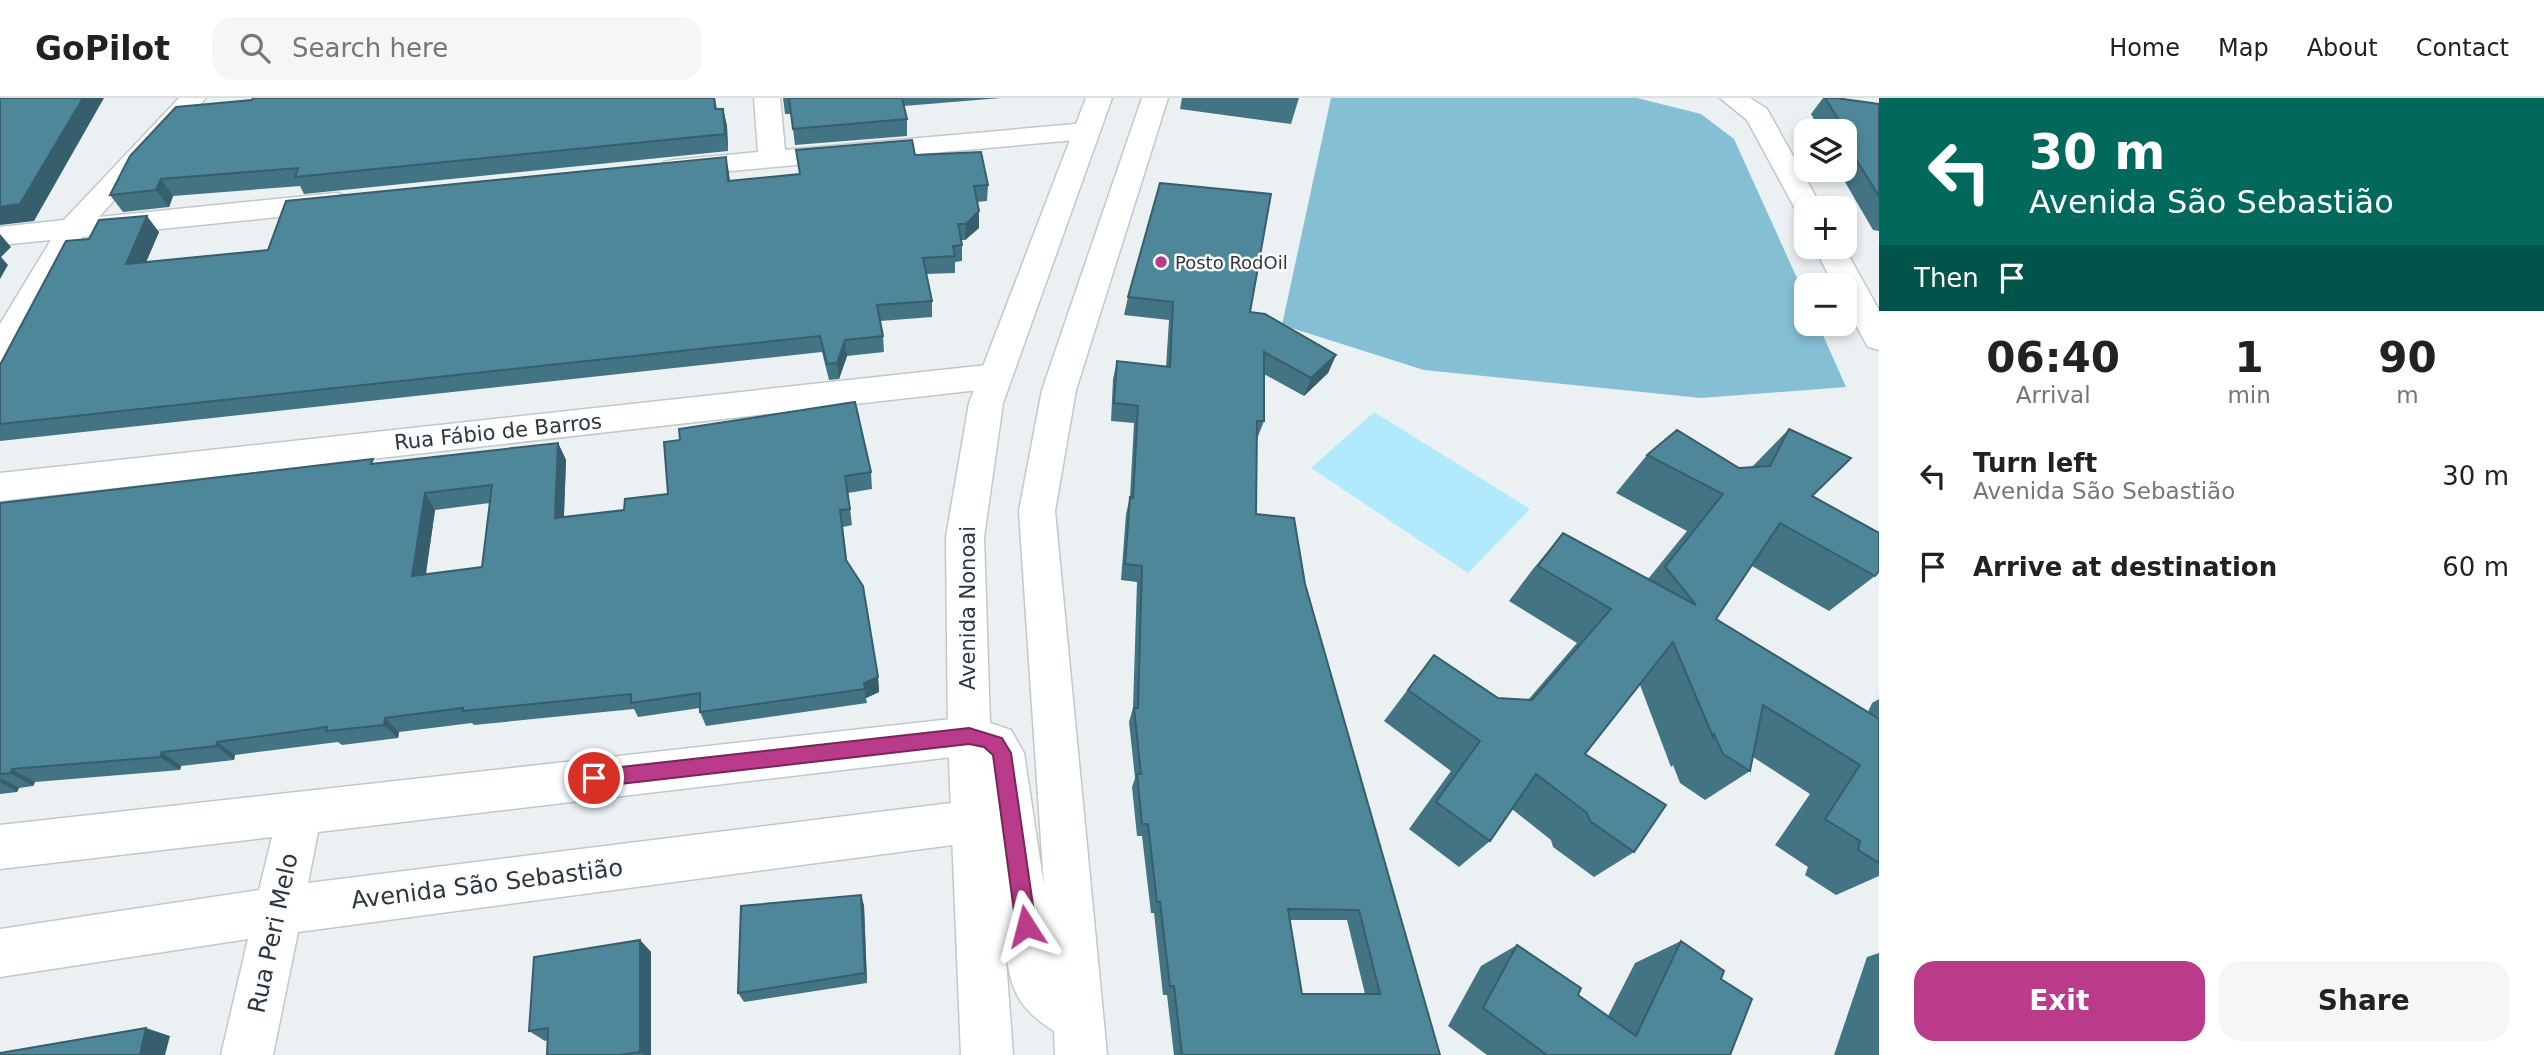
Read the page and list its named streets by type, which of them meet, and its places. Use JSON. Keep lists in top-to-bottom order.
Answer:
{
  "streets": {
    "street": [
      "Rua Fábio de Barros",
      "Avenida Nonoai",
      "Avenida São Sebastião",
      "Rua Peri Melo"
    ]
  },
  "crossings": [
    ["Rua Fábio de Barros", "Avenida Nonoai"],
    ["Avenida Nonoai", "Avenida São Sebastião"],
    ["Avenida São Sebastião", "Rua Peri Melo"]
  ],
  "places": ["Posto RodOil"],
  "page": {
    "header": "GoPilot",
    "search": "Search here",
    "nav": [
      "Home",
      "Map",
      "About",
      "Contact"
    ],
    "turn": ["30 m", "Avenida São Sebastião"],
    "map_buttons": ["+", "−"],
    "then": "Then",
    "eta": [
      "06:40",
      "Arrival",
      "1",
      "min",
      "90",
      "m"
    ],
    "list": [
      {
        "name": "Turn left",
        "note": "Avenida São Sebastião",
        "value": "30 m"
      },
      {
        "name": "Arrive at destination",
        "value": "60 m"
      }
    ],
    "buttons": ["Exit", "Share"]
  }
}
